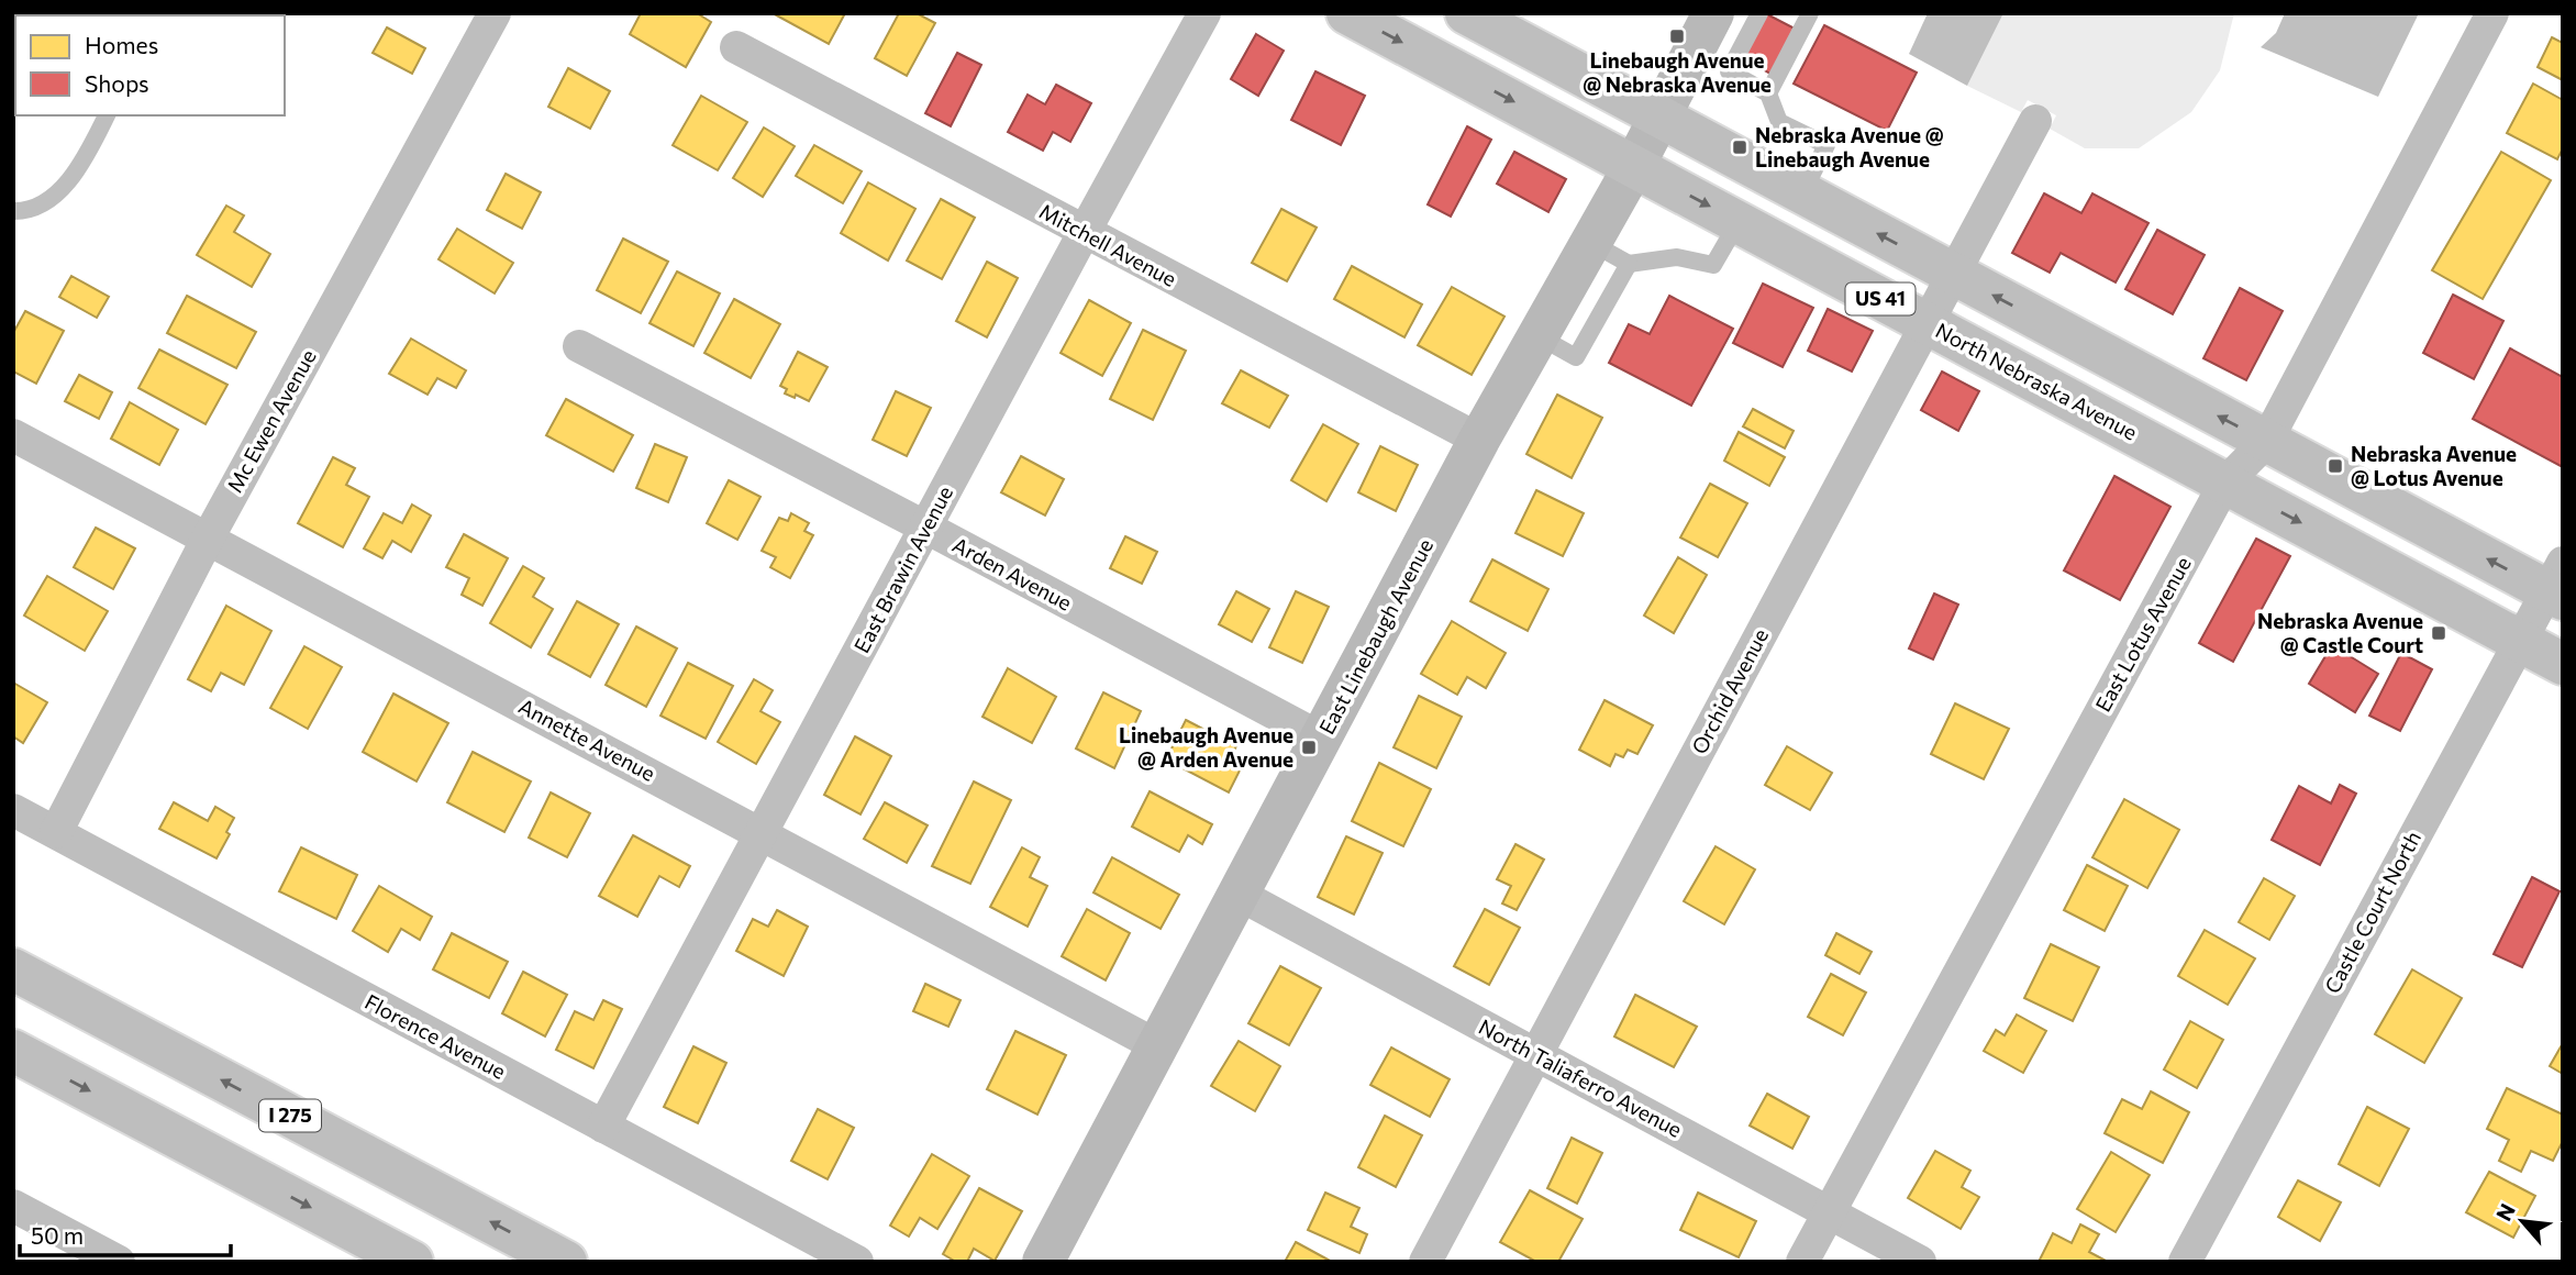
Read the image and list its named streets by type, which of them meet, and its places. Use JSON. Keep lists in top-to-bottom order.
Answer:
{
  "streets": {
    "main road": ["US 41", "North Nebraska Avenue", "I 275"],
    "street": [
      "Mitchell Avenue",
      "Mc Ewen Avenue",
      "East Brawin Avenue",
      "Arden Avenue",
      "East Lotus Avenue",
      "East Linebaugh Avenue",
      "Orchid Avenue",
      "Annette Avenue",
      "Castle Court North",
      "Florence Avenue",
      "North Taliaferro Avenue"
    ]
  },
  "crossings": [
    ["Mitchell Avenue", "East Brawin Avenue"],
    ["Mitchell Avenue", "East Linebaugh Avenue"],
    ["US 41", "East Lotus Avenue"],
    ["US 41", "East Linebaugh Avenue"],
    ["US 41", "Orchid Avenue"],
    ["US 41", "Castle Court North"],
    ["North Nebraska Avenue", "East Lotus Avenue"],
    ["North Nebraska Avenue", "East Linebaugh Avenue"],
    ["North Nebraska Avenue", "Orchid Avenue"],
    ["North Nebraska Avenue", "Castle Court North"],
    ["Mc Ewen Avenue", "Annette Avenue"],
    ["Mc Ewen Avenue", "Florence Avenue"],
    ["East Brawin Avenue", "Arden Avenue"],
    ["East Brawin Avenue", "Annette Avenue"],
    ["East Brawin Avenue", "Florence Avenue"],
    ["Arden Avenue", "East Linebaugh Avenue"],
    ["East Lotus Avenue", "North Taliaferro Avenue"],
    ["East Linebaugh Avenue", "Annette Avenue"],
    ["East Linebaugh Avenue", "North Taliaferro Avenue"],
    ["Orchid Avenue", "North Taliaferro Avenue"]
  ],
  "places": {
    "transit": [
      "Linebaugh Avenue @ Nebraska Avenue",
      "Nebraska Avenue @ Linebaugh Avenue",
      "Nebraska Avenue @ Lotus Avenue",
      "Nebraska Avenue @ Castle Court",
      "Linebaugh Avenue @ Arden Avenue"
    ]
  },
  "legend": ["Homes", "Shops"],
  "scale_bar": "50 m",
  "north": "top left"
}
